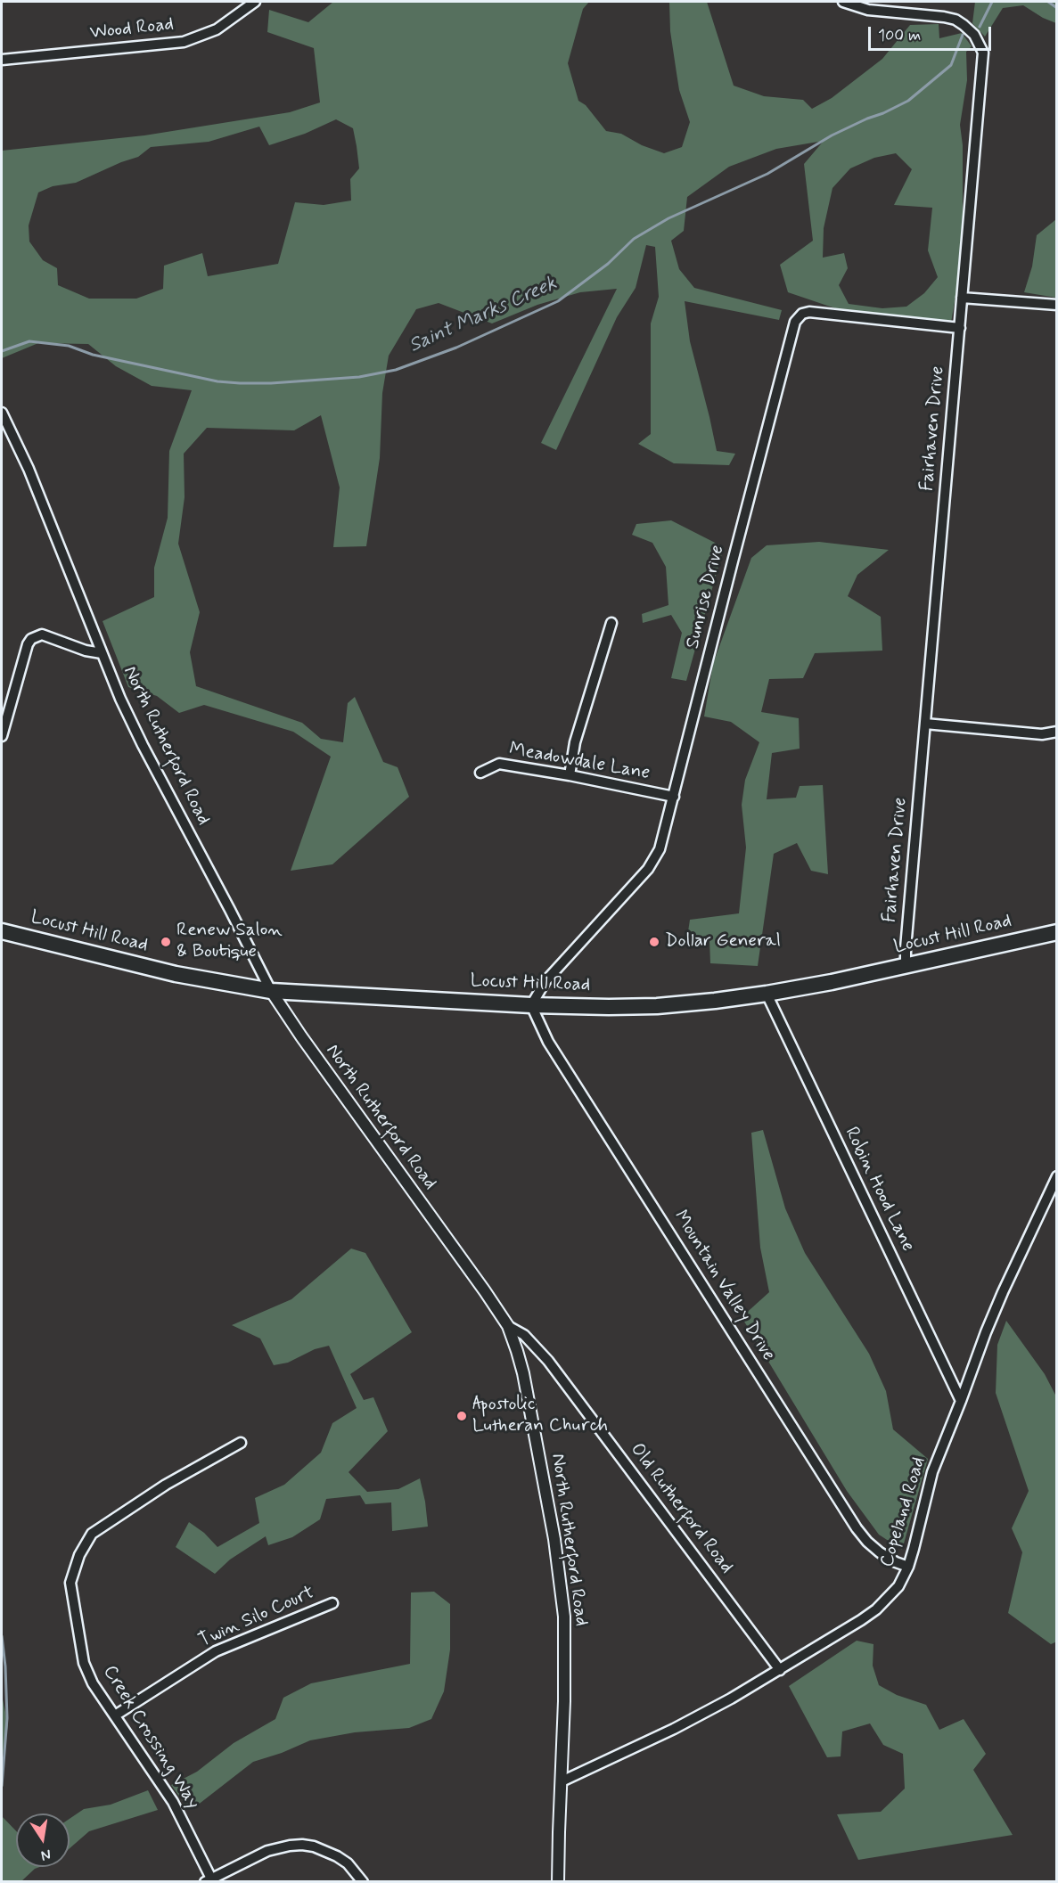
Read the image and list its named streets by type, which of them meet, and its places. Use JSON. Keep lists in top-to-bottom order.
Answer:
{
  "streets": {
    "main road": ["Locust Hill Road"],
    "street": [
      "Wood Road",
      "Fairhaven Drive",
      "Sunrise Drive",
      "North Rutherford Road",
      "Meadowdale Lane",
      "Robin Hood Lane",
      "Mountain Valley Drive",
      "Old Rutherford Road",
      "Copeland Road",
      "Twin Silo Court",
      "Creek Crossing Way"
    ]
  },
  "crossings": [
    ["Fairhaven Drive", "Sunrise Drive"],
    ["Fairhaven Drive", "Locust Hill Road"],
    ["Sunrise Drive", "Meadowdale Lane"],
    ["Sunrise Drive", "Locust Hill Road"],
    ["Sunrise Drive", "Mountain Valley Drive"],
    ["North Rutherford Road", "Locust Hill Road"],
    ["North Rutherford Road", "Old Rutherford Road"],
    ["North Rutherford Road", "Copeland Road"],
    ["Locust Hill Road", "Robin Hood Lane"],
    ["Locust Hill Road", "Mountain Valley Drive"],
    ["Robin Hood Lane", "Copeland Road"],
    ["Mountain Valley Drive", "Copeland Road"],
    ["Old Rutherford Road", "Copeland Road"],
    ["Twin Silo Court", "Creek Crossing Way"]
  ],
  "water": ["Saint Marks Creek"],
  "places": ["Renew Salon & Boutique", "Dollar General", "Apostolic Lutheran Church"],
  "scale_bar": "100 m",
  "north": "bottom"
}
